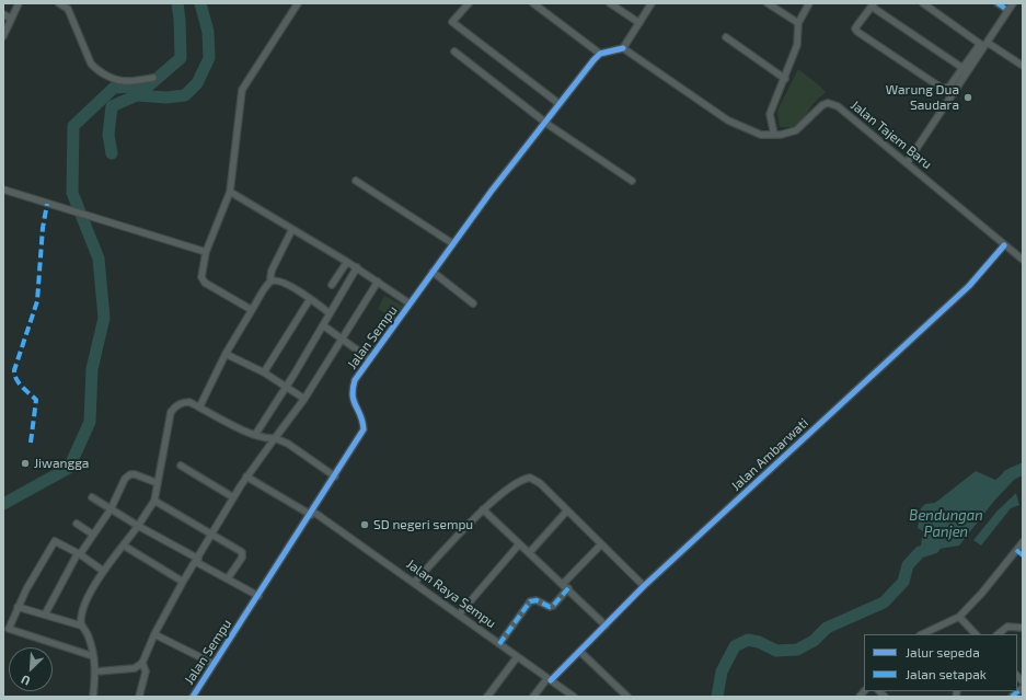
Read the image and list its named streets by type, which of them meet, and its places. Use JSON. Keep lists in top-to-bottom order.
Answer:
{
  "streets": {
    "street": [
      "Jalan Tajem Baru",
      "Jalan Sempu",
      "Jalan Ambarwati",
      "Jalan Raya Sempu"
    ]
  },
  "crossings": [
    ["Jalan Tajem Baru", "Jalan Ambarwati"],
    ["Jalan Sempu", "Jalan Raya Sempu"],
    ["Jalan Ambarwati", "Jalan Raya Sempu"]
  ],
  "water": ["Bendungan Panjen"],
  "places": ["Warung Dua Saudara", "Jiwangga", "SD negeri sempu"],
  "legend": ["Jalur sepeda", "Jalan setapak"],
  "north": "bottom left"
}
